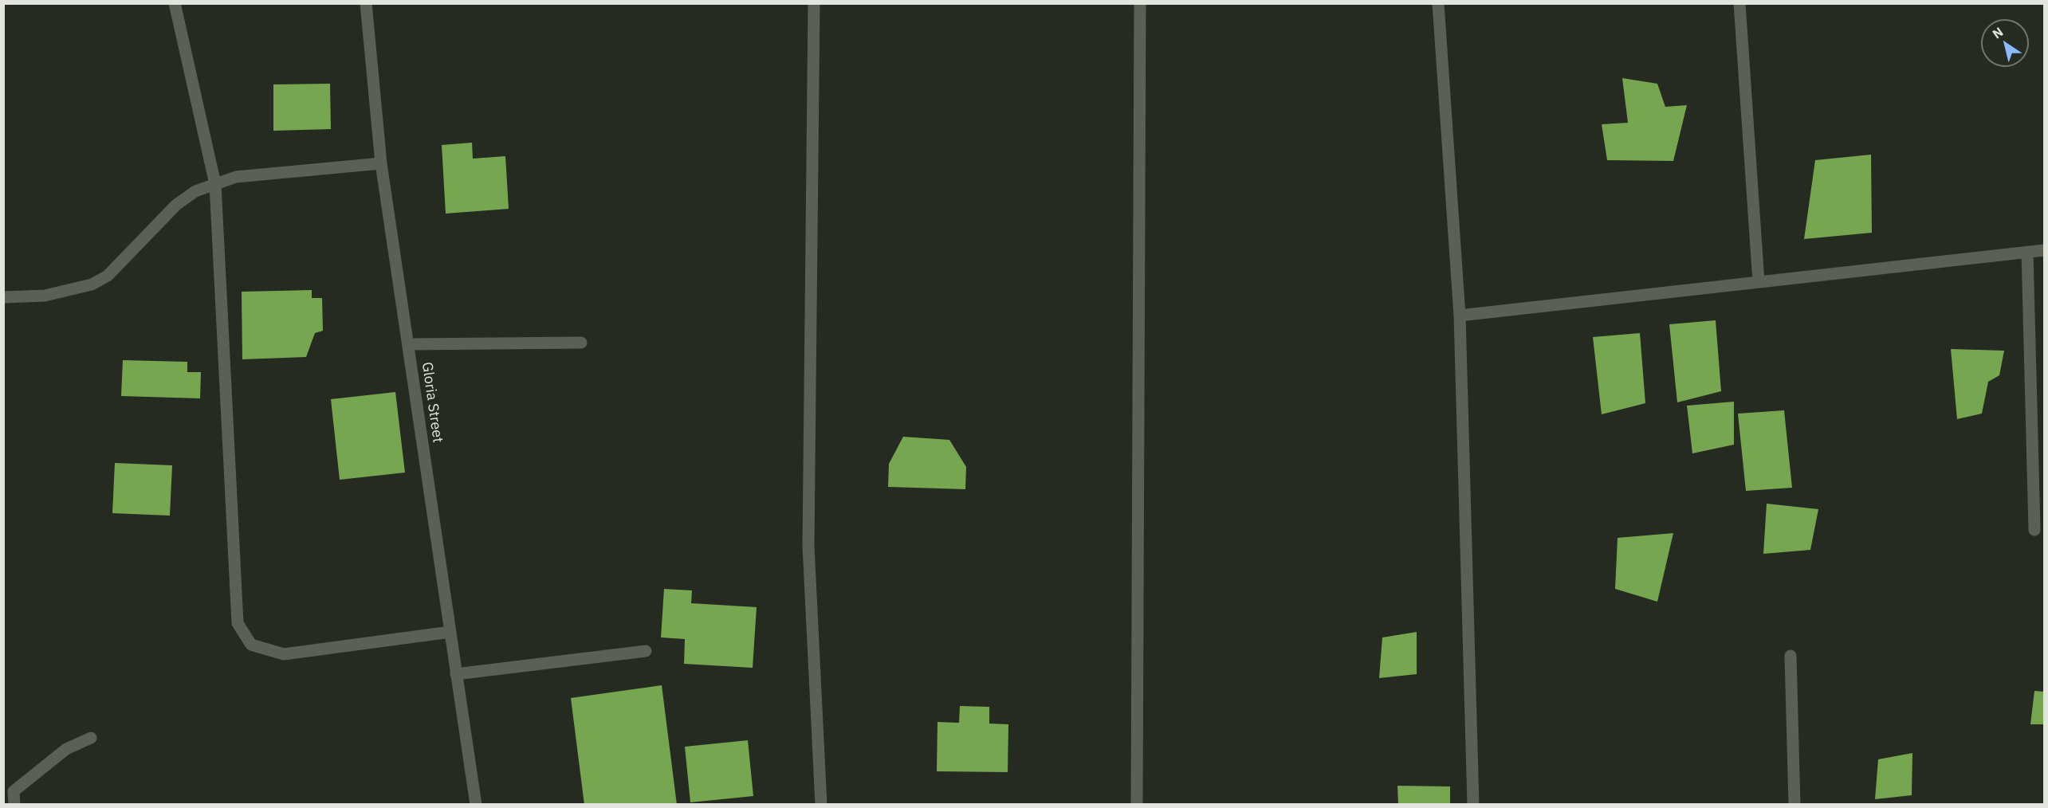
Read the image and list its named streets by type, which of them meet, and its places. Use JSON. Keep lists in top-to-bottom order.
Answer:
{
  "streets": {
    "street": ["Gloria Street"]
  },
  "north": "top left"
}
